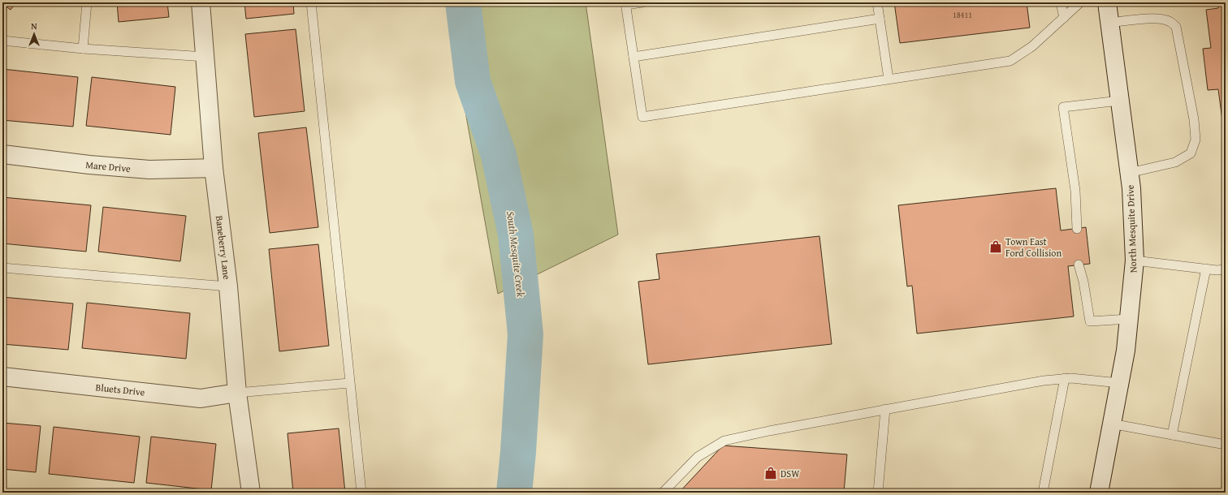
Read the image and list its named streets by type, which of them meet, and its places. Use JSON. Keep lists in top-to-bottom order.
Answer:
{
  "streets": {
    "street": [
      "Mare Drive",
      "North Mesquite Drive",
      "Baneberry Lane",
      "Bluets Drive"
    ]
  },
  "crossings": [
    ["Mare Drive", "Baneberry Lane"],
    ["Baneberry Lane", "Bluets Drive"]
  ],
  "water": ["South Mesquite Creek"],
  "places": {
    "shop": ["Town East Ford Collision", "DSW"]
  },
  "house_numbers": ["18411"],
  "north": "top"
}
